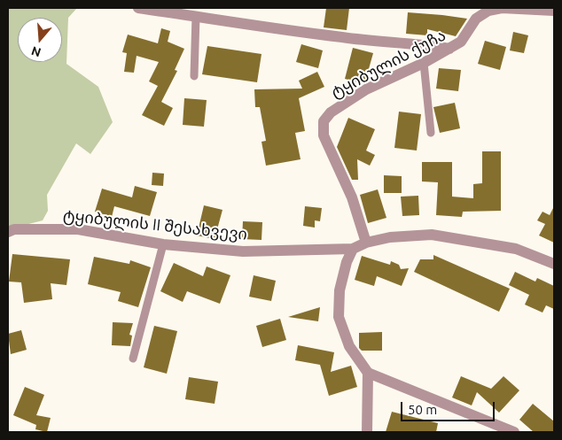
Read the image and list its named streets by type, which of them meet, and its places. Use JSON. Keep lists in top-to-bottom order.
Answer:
{
  "streets": {
    "street": ["ტყიბულის ქუჩა", "ტყიბულის II შესახვევი"]
  },
  "scale_bar": "50 m",
  "north": "bottom"
}
